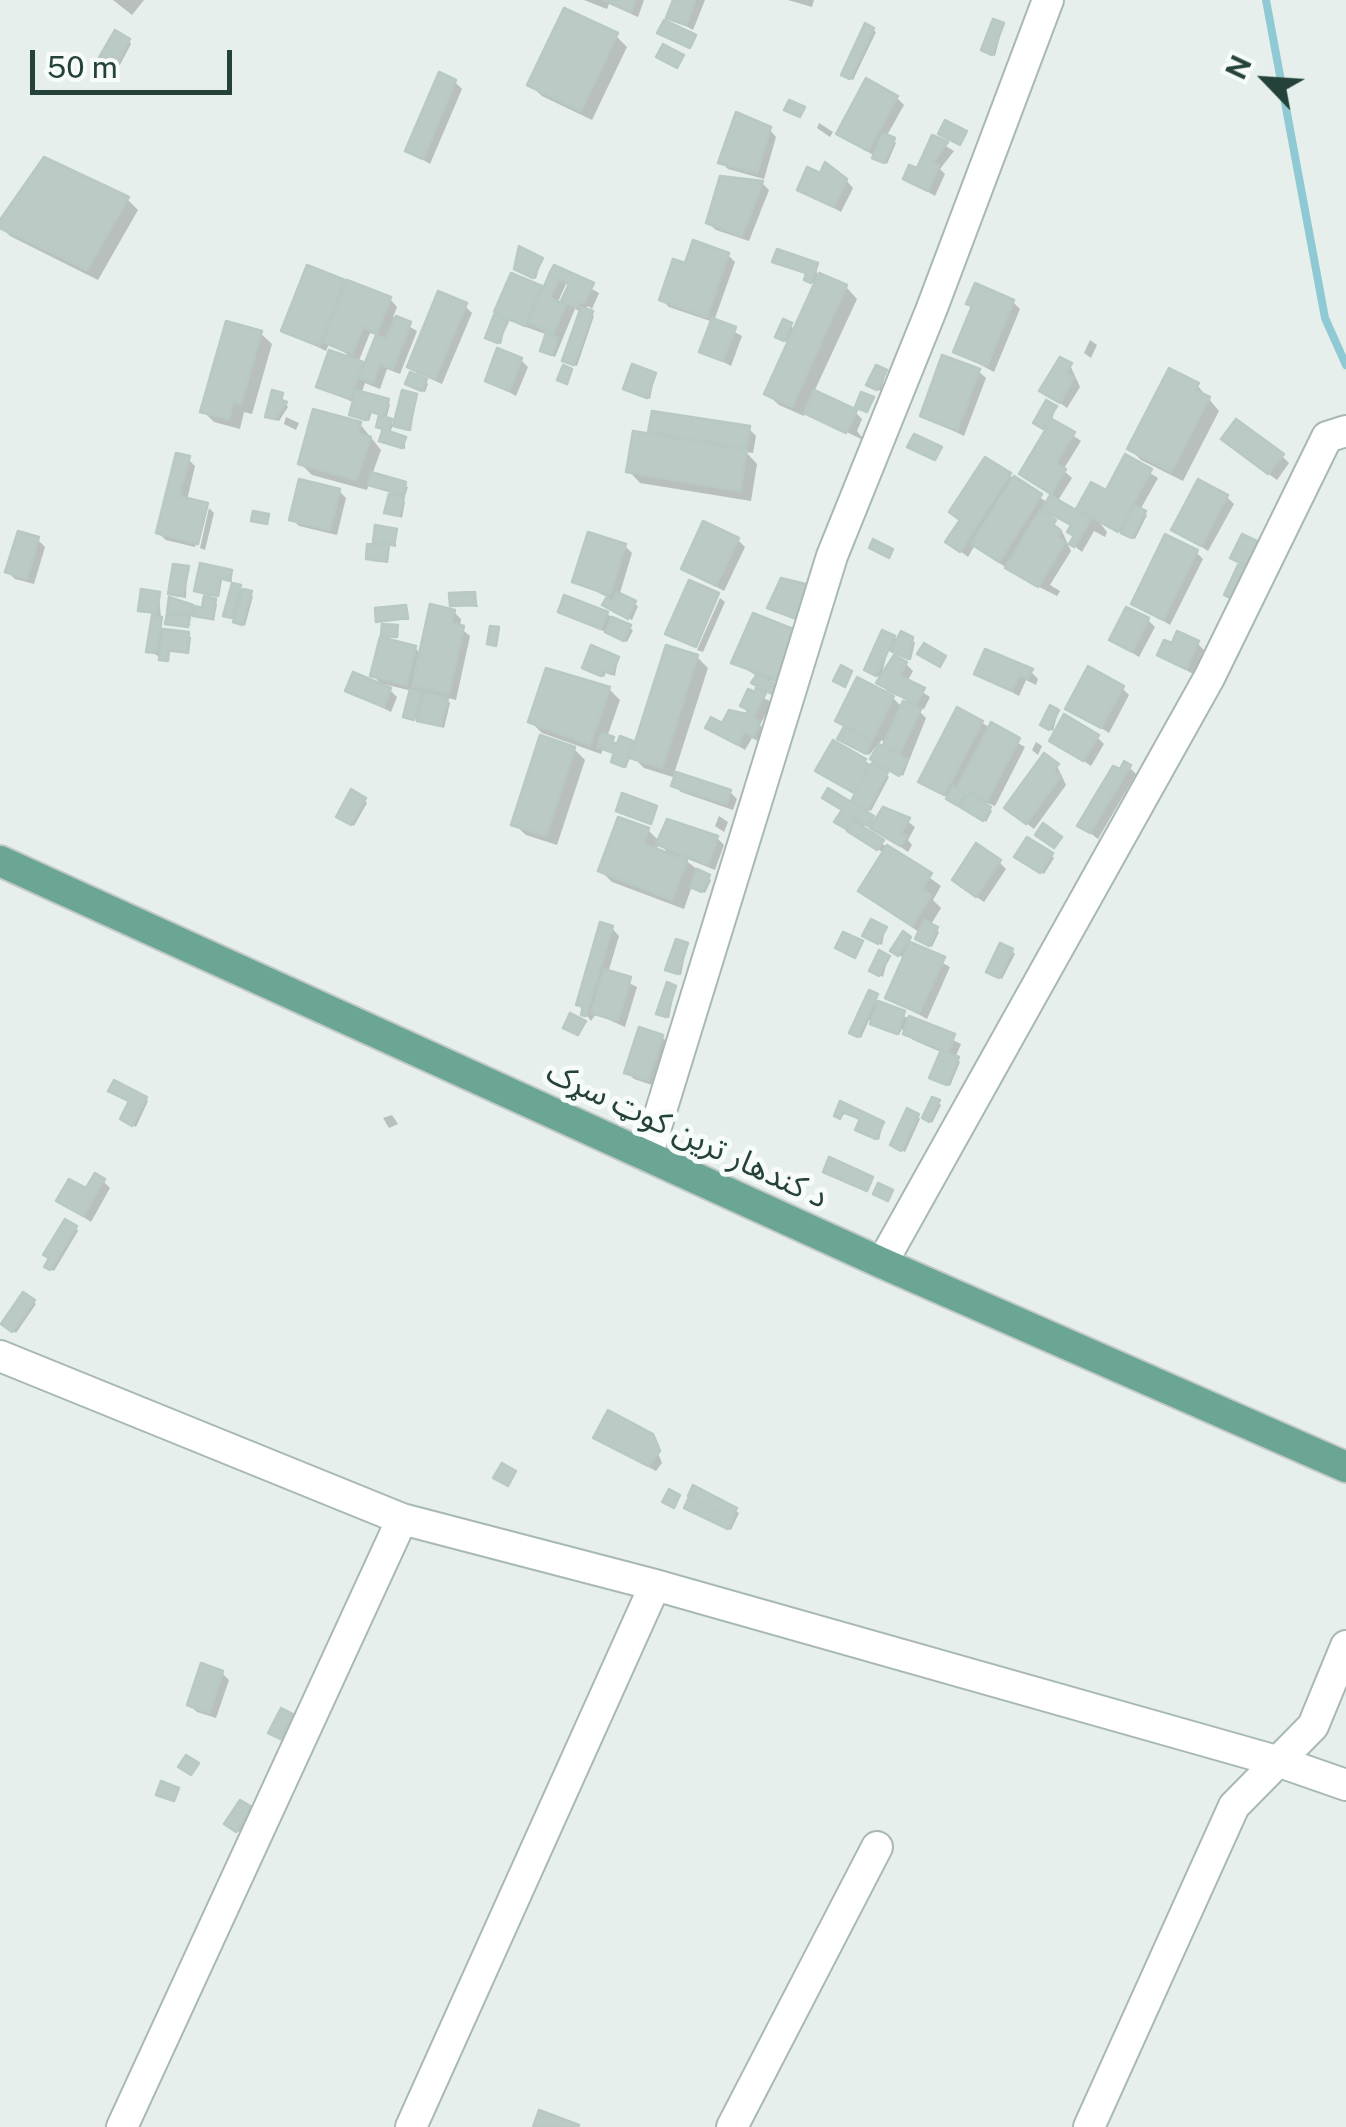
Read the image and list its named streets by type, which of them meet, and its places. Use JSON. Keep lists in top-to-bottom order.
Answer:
{
  "streets": {
    "main road": ["د کندهار ترين کوټ سړک"]
  },
  "scale_bar": "50 m",
  "north": "top left"
}
